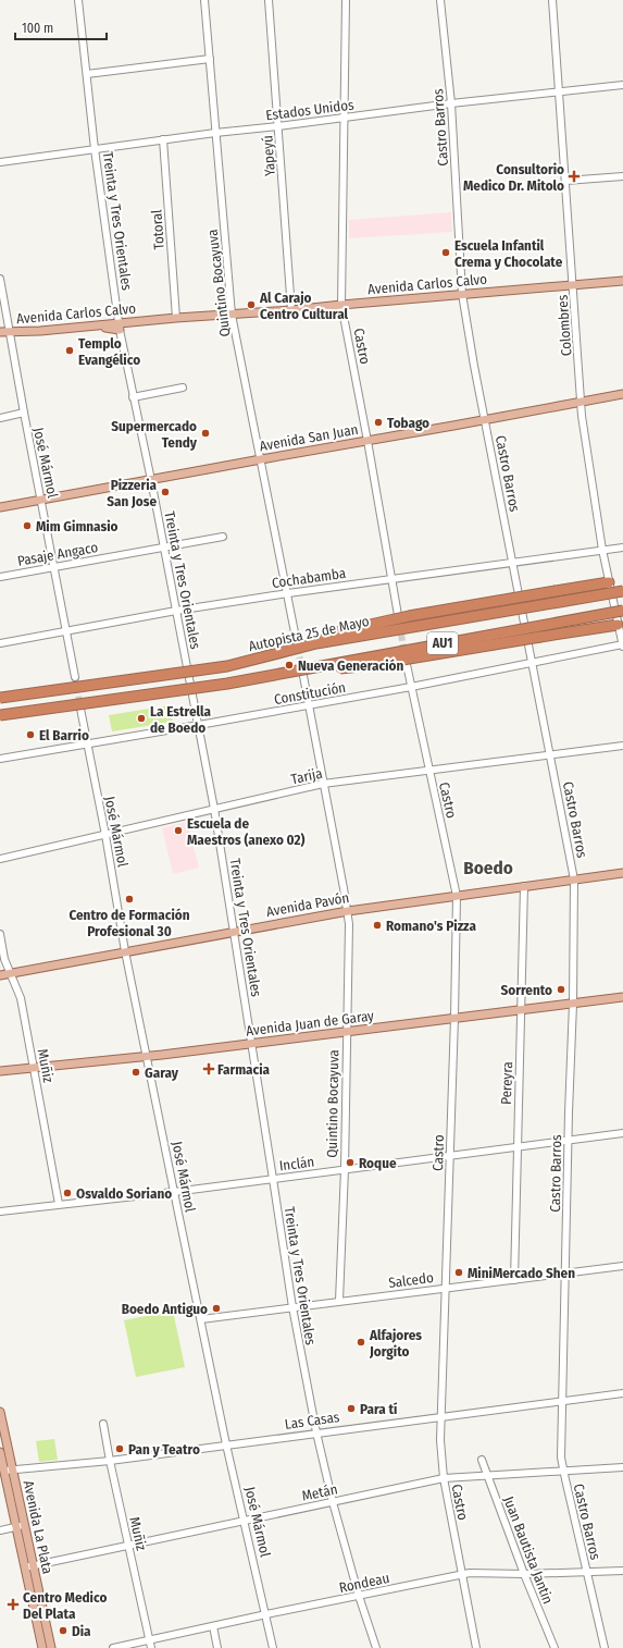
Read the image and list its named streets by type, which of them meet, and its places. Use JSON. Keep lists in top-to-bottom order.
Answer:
{
  "streets": {
    "highway": ["Autopista 25 de Mayo", "AU1"],
    "main road": [
      "Avenida Carlos Calvo",
      "Avenida San Juan",
      "Avenida Pavón",
      "Avenida Juan de Garay",
      "Avenida La Plata"
    ],
    "street": [
      "Estados Unidos",
      "Castro Barros",
      "Yapeyú",
      "Treinta y Tres Orientales",
      "Totoral",
      "Quintino Bocayuva",
      "Colombres",
      "Castro",
      "José Mármol",
      "Pasaje Angaco",
      "Cochabamba",
      "Constitución",
      "Tarija",
      "Muñiz",
      "Pereyra",
      "Inclán",
      "Salcedo",
      "Las Casas",
      "Metán",
      "Juan Bautista Jantin",
      "Rondeau"
    ]
  },
  "crossings": [
    ["Estados Unidos", "Castro Barros"],
    ["Estados Unidos", "Yapeyú"],
    ["Estados Unidos", "Treinta y Tres Orientales"],
    ["Estados Unidos", "Totoral"],
    ["Estados Unidos", "Quintino Bocayuva"],
    ["Estados Unidos", "Colombres"],
    ["Estados Unidos", "Castro"],
    ["Castro Barros", "Avenida Carlos Calvo"],
    ["Castro Barros", "Avenida San Juan"],
    ["Castro Barros", "Cochabamba"],
    ["Castro Barros", "Constitución"],
    ["Castro Barros", "Tarija"],
    ["Castro Barros", "Avenida Pavón"],
    ["Castro Barros", "Avenida Juan de Garay"],
    ["Castro Barros", "Inclán"],
    ["Castro Barros", "Salcedo"],
    ["Castro Barros", "Las Casas"],
    ["Castro Barros", "Metán"],
    ["Castro Barros", "Rondeau"],
    ["Yapeyú", "Avenida Carlos Calvo"],
    ["Treinta y Tres Orientales", "Avenida Carlos Calvo"],
    ["Treinta y Tres Orientales", "Avenida San Juan"],
    ["Treinta y Tres Orientales", "Pasaje Angaco"],
    ["Treinta y Tres Orientales", "Cochabamba"],
    ["Treinta y Tres Orientales", "Constitución"],
    ["Treinta y Tres Orientales", "Tarija"],
    ["Treinta y Tres Orientales", "Avenida Pavón"],
    ["Treinta y Tres Orientales", "Avenida Juan de Garay"],
    ["Treinta y Tres Orientales", "Inclán"],
    ["Treinta y Tres Orientales", "Salcedo"],
    ["Treinta y Tres Orientales", "Las Casas"],
    ["Treinta y Tres Orientales", "Metán"],
    ["Treinta y Tres Orientales", "Rondeau"],
    ["Totoral", "Avenida Carlos Calvo"],
    ["Quintino Bocayuva", "Avenida Carlos Calvo"],
    ["Quintino Bocayuva", "Avenida San Juan"],
    ["Quintino Bocayuva", "Cochabamba"],
    ["Quintino Bocayuva", "Constitución"],
    ["Quintino Bocayuva", "Tarija"],
    ["Quintino Bocayuva", "Avenida Pavón"],
    ["Quintino Bocayuva", "Avenida Juan de Garay"],
    ["Quintino Bocayuva", "Inclán"],
    ["Quintino Bocayuva", "Salcedo"],
    ["Avenida Carlos Calvo", "Colombres"],
    ["Avenida Carlos Calvo", "Castro"],
    ["Avenida Carlos Calvo", "José Mármol"],
    ["Colombres", "Avenida San Juan"],
    ["Colombres", "Cochabamba"],
    ["Colombres", "Constitución"],
    ["Castro", "Avenida San Juan"],
    ["Castro", "Cochabamba"],
    ["Castro", "Constitución"],
    ["Castro", "Tarija"],
    ["Castro", "Avenida Pavón"],
    ["Castro", "Avenida Juan de Garay"],
    ["Castro", "Inclán"],
    ["Castro", "Salcedo"],
    ["Castro", "Las Casas"],
    ["Castro", "Metán"],
    ["Castro", "Rondeau"],
    ["Avenida San Juan", "José Mármol"],
    ["José Mármol", "Pasaje Angaco"],
    ["José Mármol", "Cochabamba"],
    ["José Mármol", "Constitución"],
    ["José Mármol", "Tarija"],
    ["José Mármol", "Avenida Pavón"],
    ["José Mármol", "Avenida Juan de Garay"],
    ["José Mármol", "Inclán"],
    ["José Mármol", "Salcedo"],
    ["José Mármol", "Las Casas"],
    ["José Mármol", "Metán"],
    ["José Mármol", "Rondeau"],
    ["Avenida Pavón", "Muñiz"],
    ["Avenida Pavón", "Pereyra"],
    ["Avenida Juan de Garay", "Muñiz"],
    ["Avenida Juan de Garay", "Pereyra"],
    ["Muñiz", "Inclán"],
    ["Muñiz", "Las Casas"],
    ["Muñiz", "Metán"],
    ["Muñiz", "Rondeau"],
    ["Pereyra", "Inclán"],
    ["Pereyra", "Salcedo"],
    ["Las Casas", "Avenida La Plata"],
    ["Metán", "Avenida La Plata"],
    ["Metán", "Juan Bautista Jantin"],
    ["Juan Bautista Jantin", "Rondeau"]
  ],
  "districts": ["Boedo"],
  "places": {
    "health": ["Consultorio Medico Dr. Mitolo", "Farmacia", "Centro Medico Del Plata"],
    "other": [
      "Escuela Infantil Crema y Chocolate",
      "Al Carajo Centro Cultural",
      "Templo Evangélico",
      "Tobago",
      "Supermercado Tendy",
      "Pizzeria San Jose",
      "Mim Gimnasio",
      "Nueva Generación",
      "La Estrella de Boedo",
      "El Barrio",
      "Escuela de Maestros (anexo 02)",
      "Centro de Formación Profesional 30",
      "Romano's Pizza",
      "Sorrento",
      "Garay",
      "Roque",
      "Osvaldo Soriano",
      "MiniMercado Shen",
      "Boedo Antiguo",
      "Alfajores Jorgito",
      "Para tí",
      "Pan y Teatro",
      "Dia"
    ]
  },
  "scale_bar": "100 m"
}
